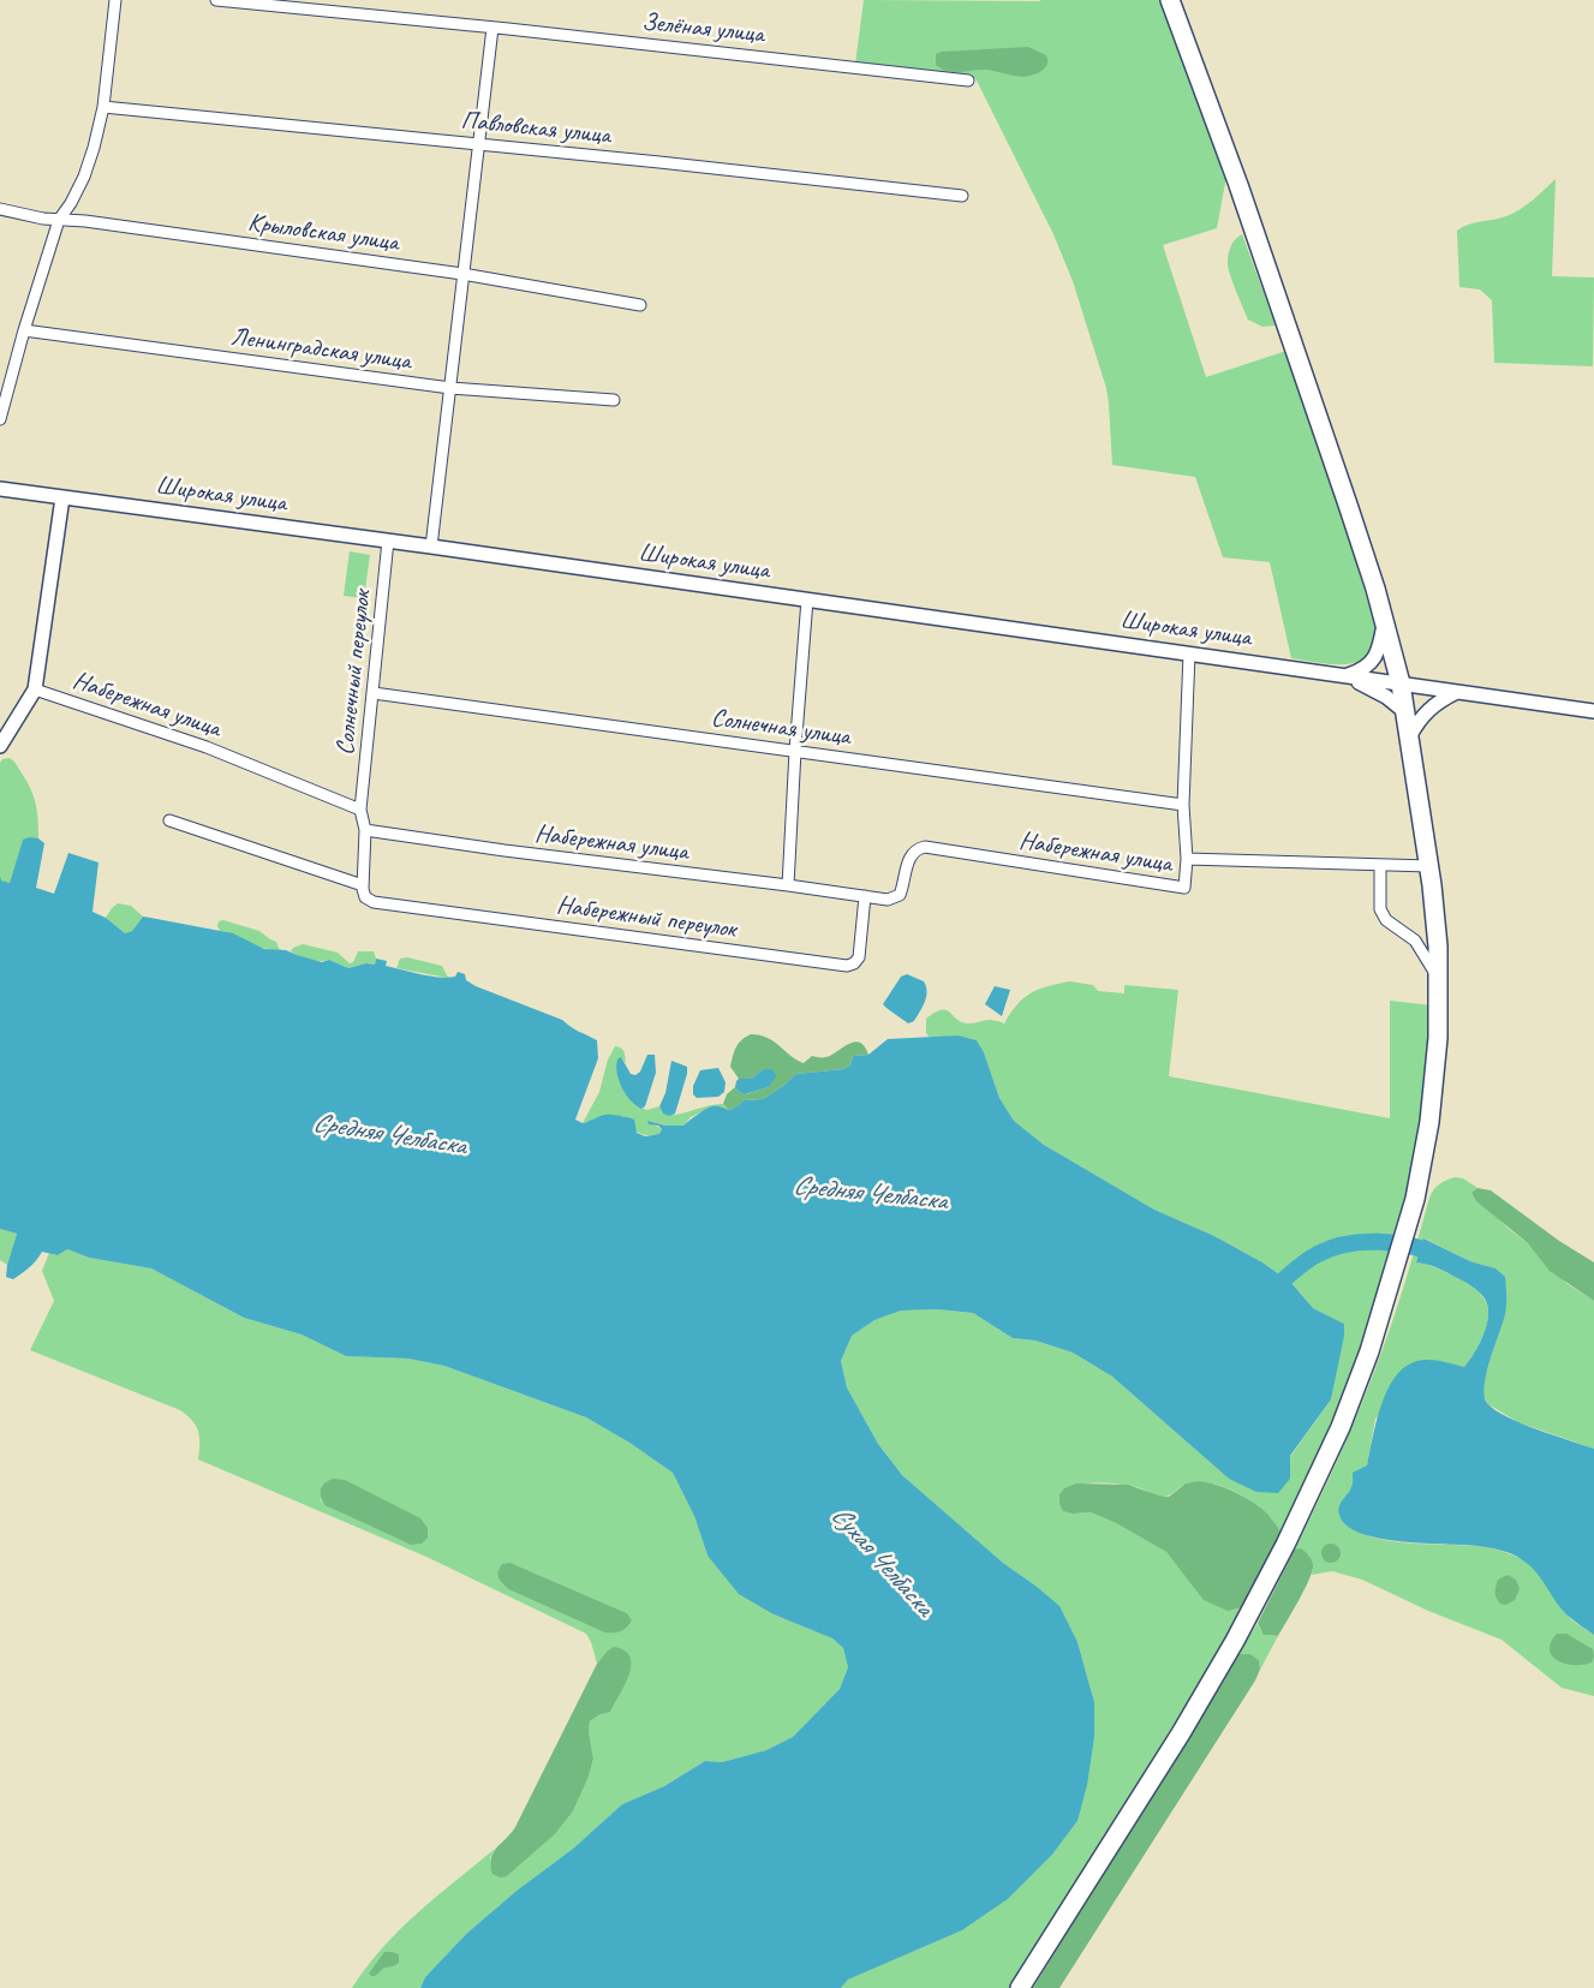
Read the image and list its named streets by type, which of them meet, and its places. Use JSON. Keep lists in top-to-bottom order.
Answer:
{
  "streets": {
    "street": [
      "Зелёная улица",
      "Павловская улица",
      "Крыловская улица",
      "Ленинградская улица",
      "Широкая улица",
      "Солнечный переулок",
      "Набережная улица",
      "Солнечная улица",
      "Набережный переулок"
    ]
  },
  "crossings": [
    ["Широкая улица", "Солнечный переулок"],
    ["Солнечный переулок", "Набережная улица"],
    ["Солнечный переулок", "Солнечная улица"],
    ["Набережная улица", "Набережный переулок"]
  ],
  "water": ["Средняя Челбаска", "Сухая Челбаска"]
}
